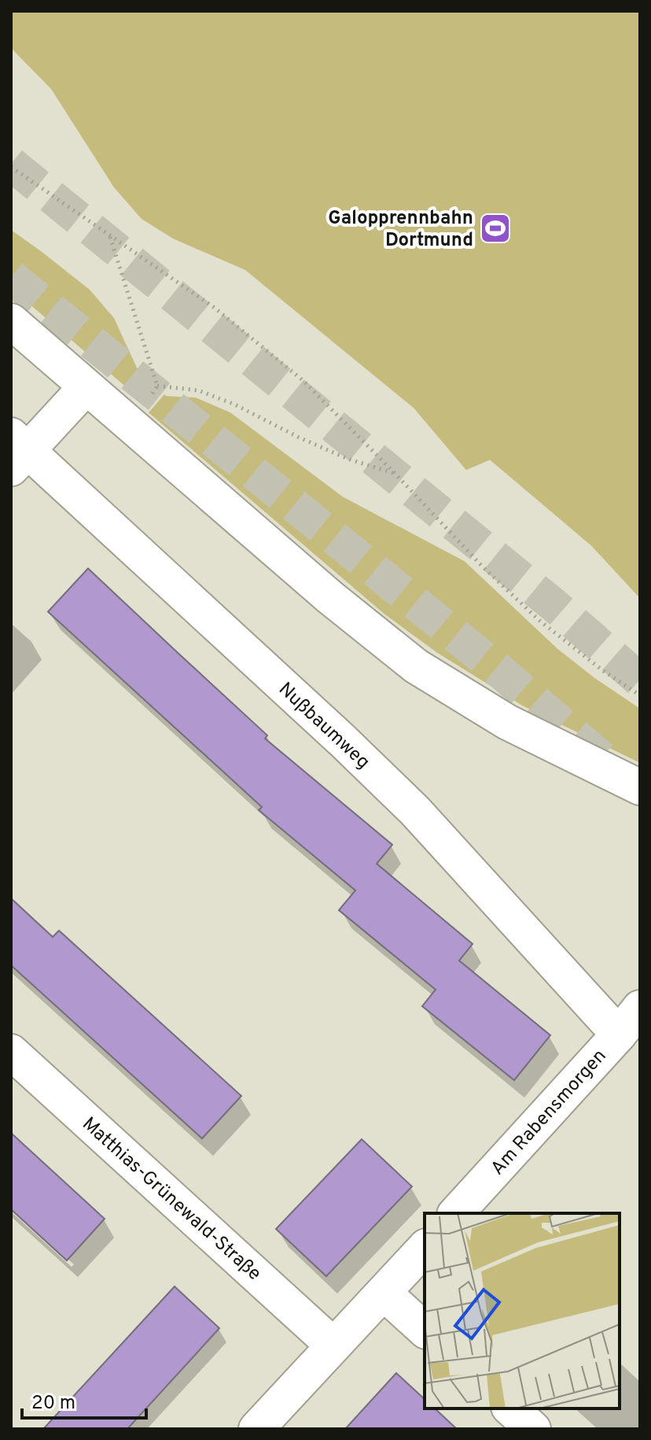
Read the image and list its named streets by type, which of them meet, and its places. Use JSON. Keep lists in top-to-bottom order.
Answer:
{
  "streets": {
    "street": ["Nußbaumweg", "Am Rabensmorgen", "Matthias-Grünewald-Straße"]
  },
  "crossings": [
    ["Nußbaumweg", "Am Rabensmorgen"]
  ],
  "places": {
    "sports": ["Galopprennbahn Dortmund"]
  },
  "scale_bar": "20 m"
}
